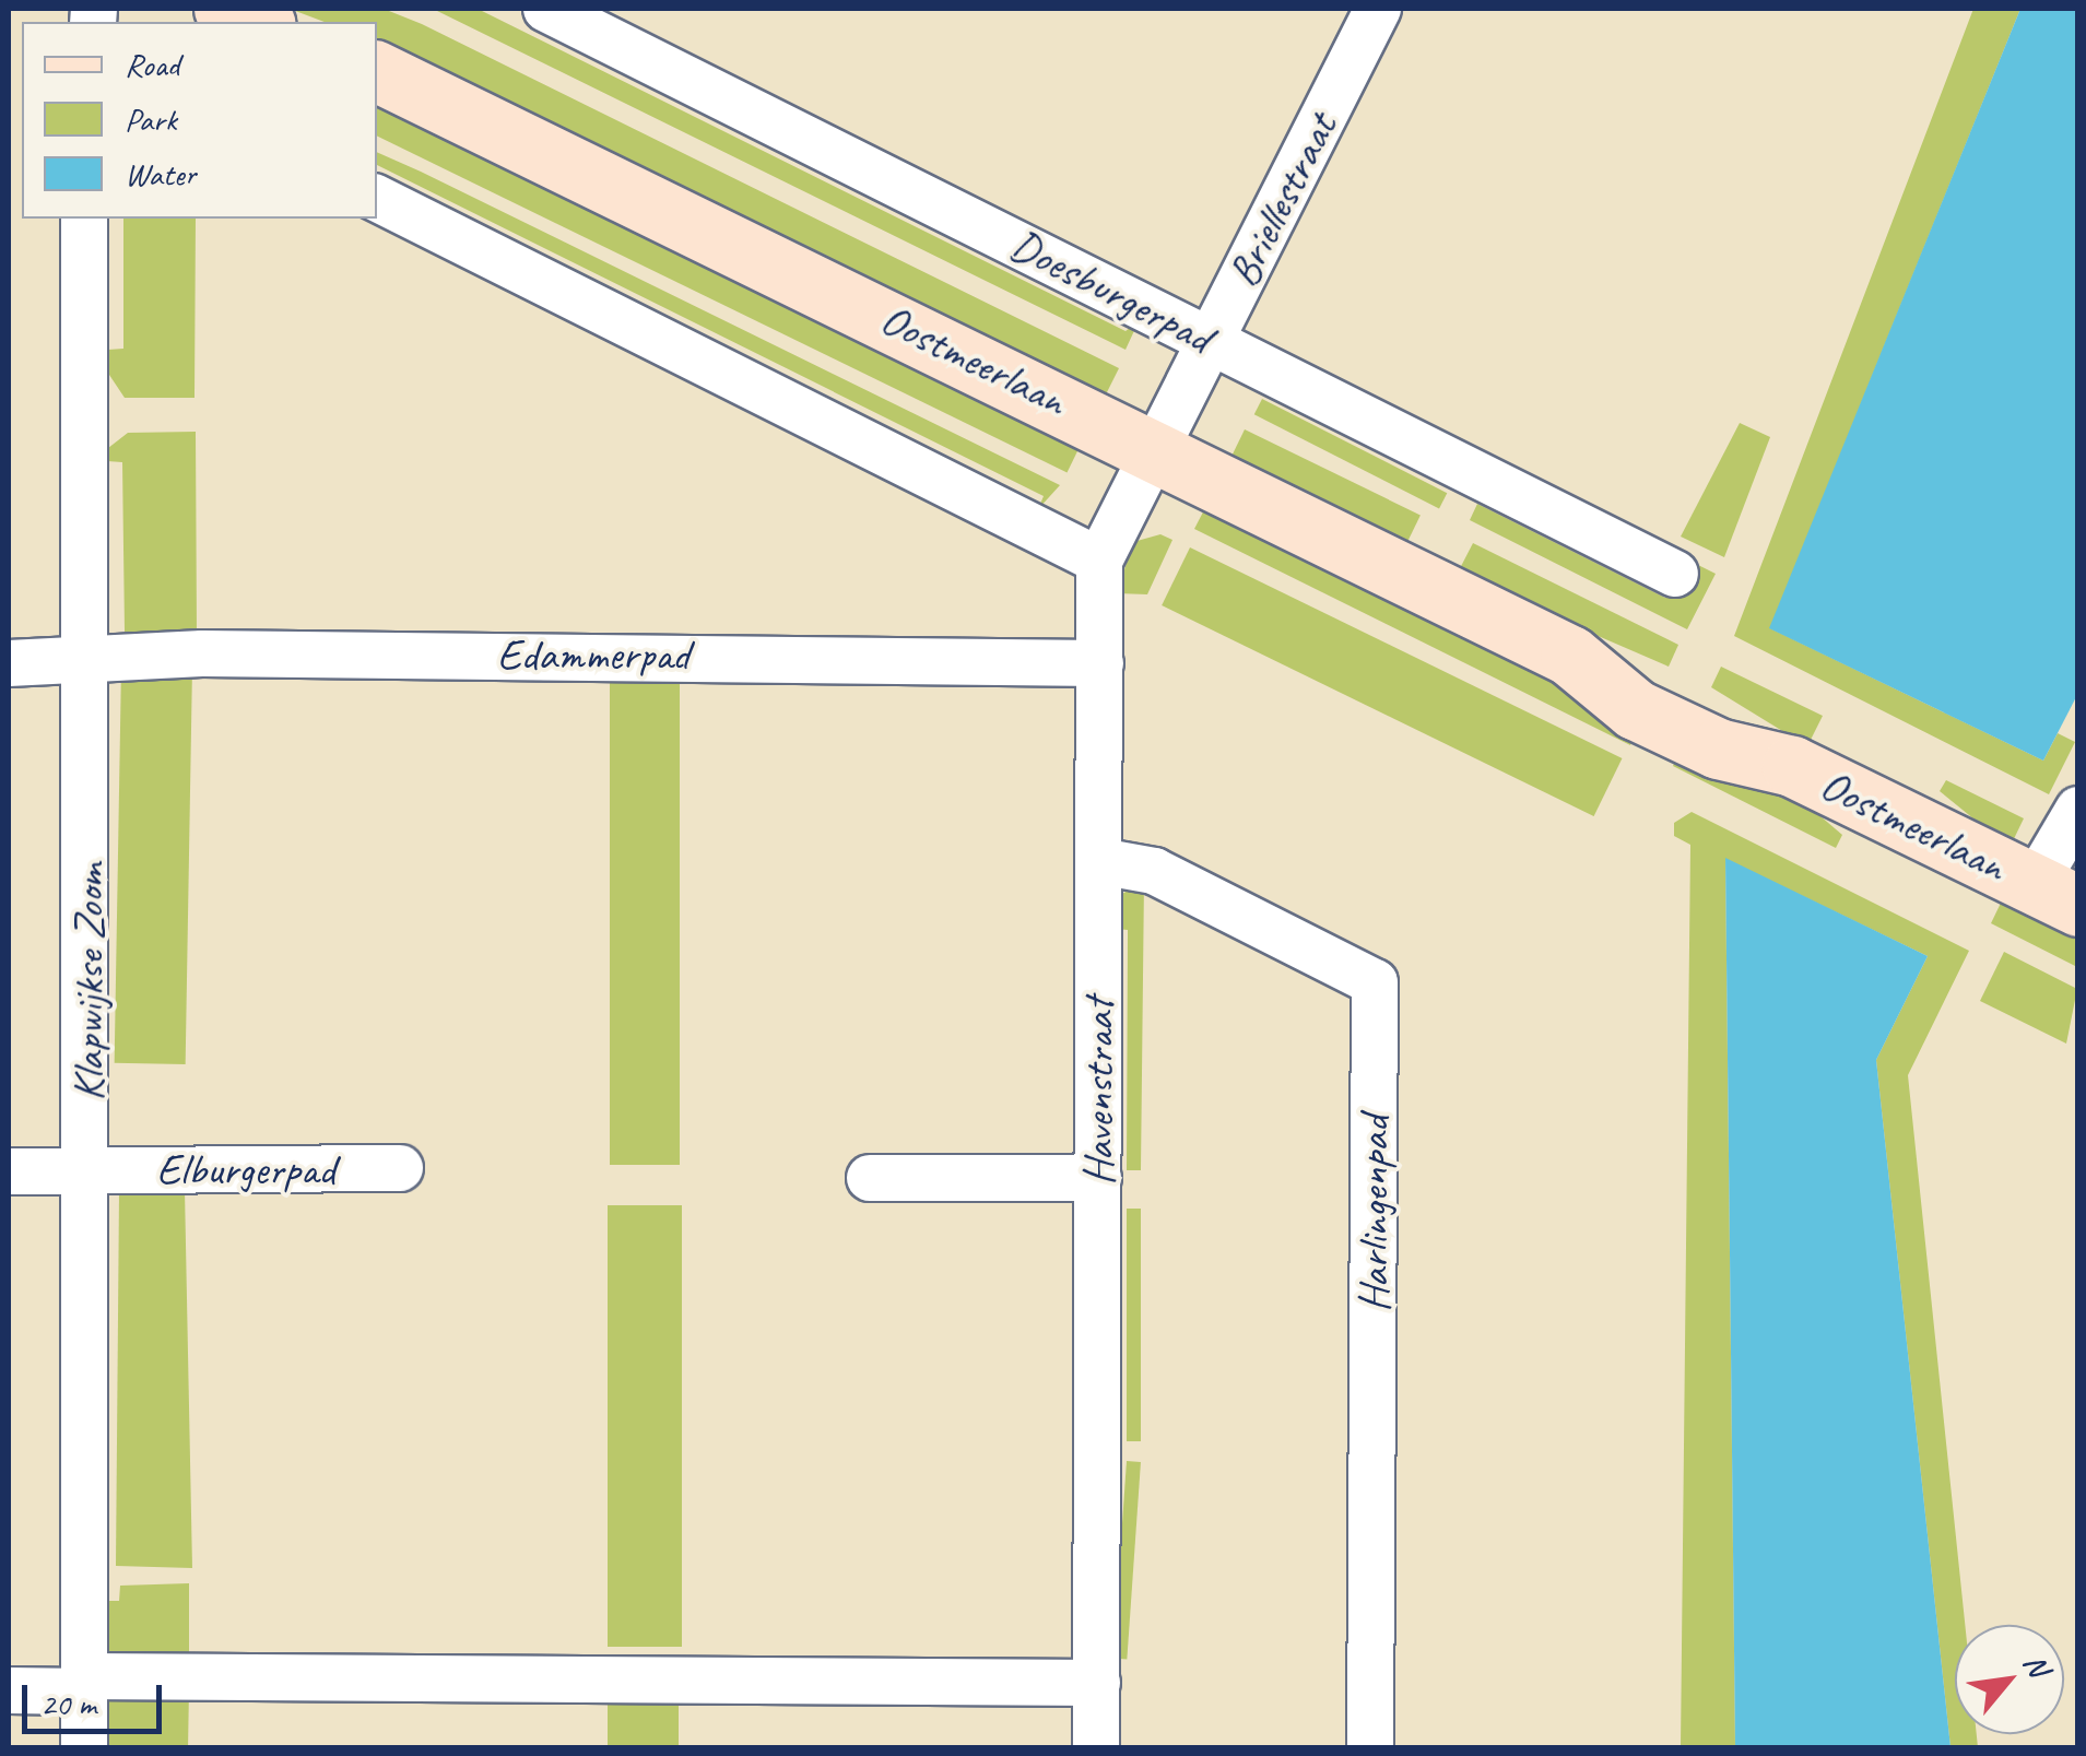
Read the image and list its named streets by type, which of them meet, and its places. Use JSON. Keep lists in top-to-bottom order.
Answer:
{
  "streets": {
    "street": [
      "Briellestraat",
      "Doesburgerpad",
      "Oostmeerlaan",
      "Edammerpad",
      "Klapwijkse Zoom",
      "Havenstraat",
      "Elburgerpad",
      "Harlingenpad"
    ]
  },
  "crossings": [
    ["Briellestraat", "Doesburgerpad"],
    ["Briellestraat", "Oostmeerlaan"],
    ["Briellestraat", "Havenstraat"],
    ["Oostmeerlaan", "Havenstraat"],
    ["Edammerpad", "Klapwijkse Zoom"],
    ["Edammerpad", "Havenstraat"],
    ["Klapwijkse Zoom", "Elburgerpad"],
    ["Havenstraat", "Harlingenpad"]
  ],
  "legend": ["Road", "Park", "Water"],
  "scale_bar": "20 m",
  "north": "top right"
}
